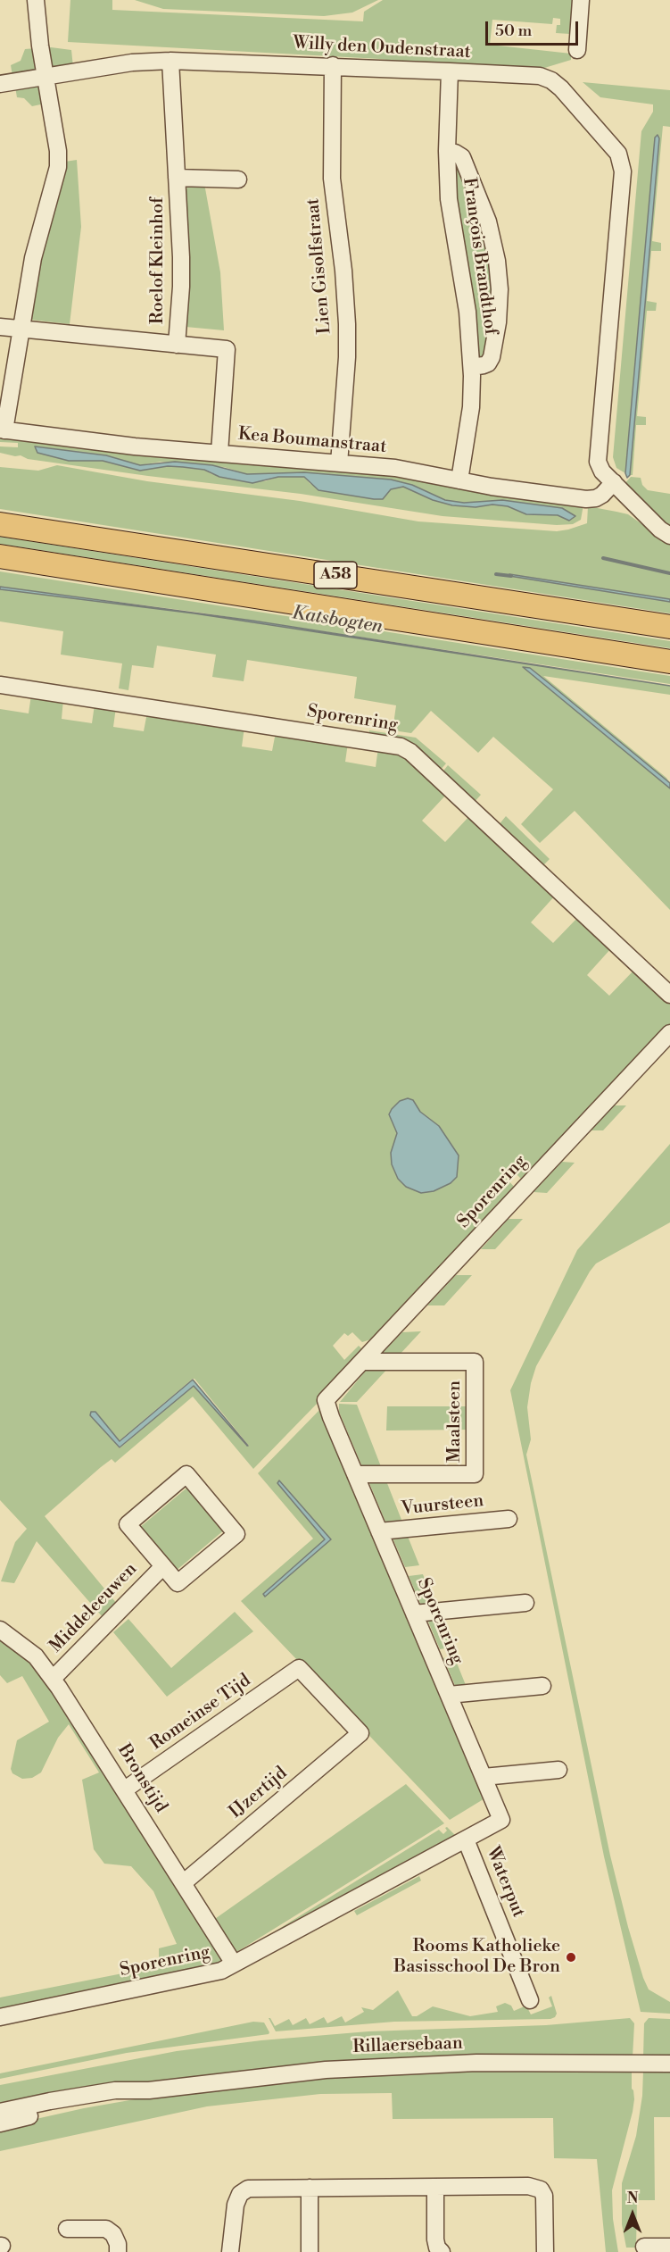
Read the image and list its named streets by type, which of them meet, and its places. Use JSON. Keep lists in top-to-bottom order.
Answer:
{
  "streets": {
    "highway": ["A58"],
    "street": [
      "Willy den Oudenstraat",
      "François Brandthof",
      "Roelof Kleinhof",
      "Lien Gisolfstraat",
      "Kea Boumanstraat",
      "Sporenring",
      "Maalsteen",
      "Vuursteen",
      "Middeleeuwen",
      "Romeinse Tijd",
      "Bronstijd",
      "IJzertijd",
      "Waterput",
      "Rillaersebaan"
    ]
  },
  "crossings": [
    ["Willy den Oudenstraat", "François Brandthof"],
    ["Willy den Oudenstraat", "Roelof Kleinhof"],
    ["Willy den Oudenstraat", "Lien Gisolfstraat"],
    ["Willy den Oudenstraat", "Kea Boumanstraat"],
    ["François Brandthof", "Kea Boumanstraat"],
    ["Roelof Kleinhof", "Kea Boumanstraat"],
    ["Lien Gisolfstraat", "Kea Boumanstraat"],
    ["Sporenring", "Maalsteen"],
    ["Sporenring", "Vuursteen"],
    ["Sporenring", "Bronstijd"],
    ["Sporenring", "Waterput"],
    ["Middeleeuwen", "Bronstijd"],
    ["Romeinse Tijd", "Bronstijd"],
    ["Romeinse Tijd", "IJzertijd"],
    ["Bronstijd", "IJzertijd"]
  ],
  "water": ["Katsbogten"],
  "places": ["Rooms Katholieke Basisschool De Bron"],
  "scale_bar": "50 m",
  "north": "top"
}
